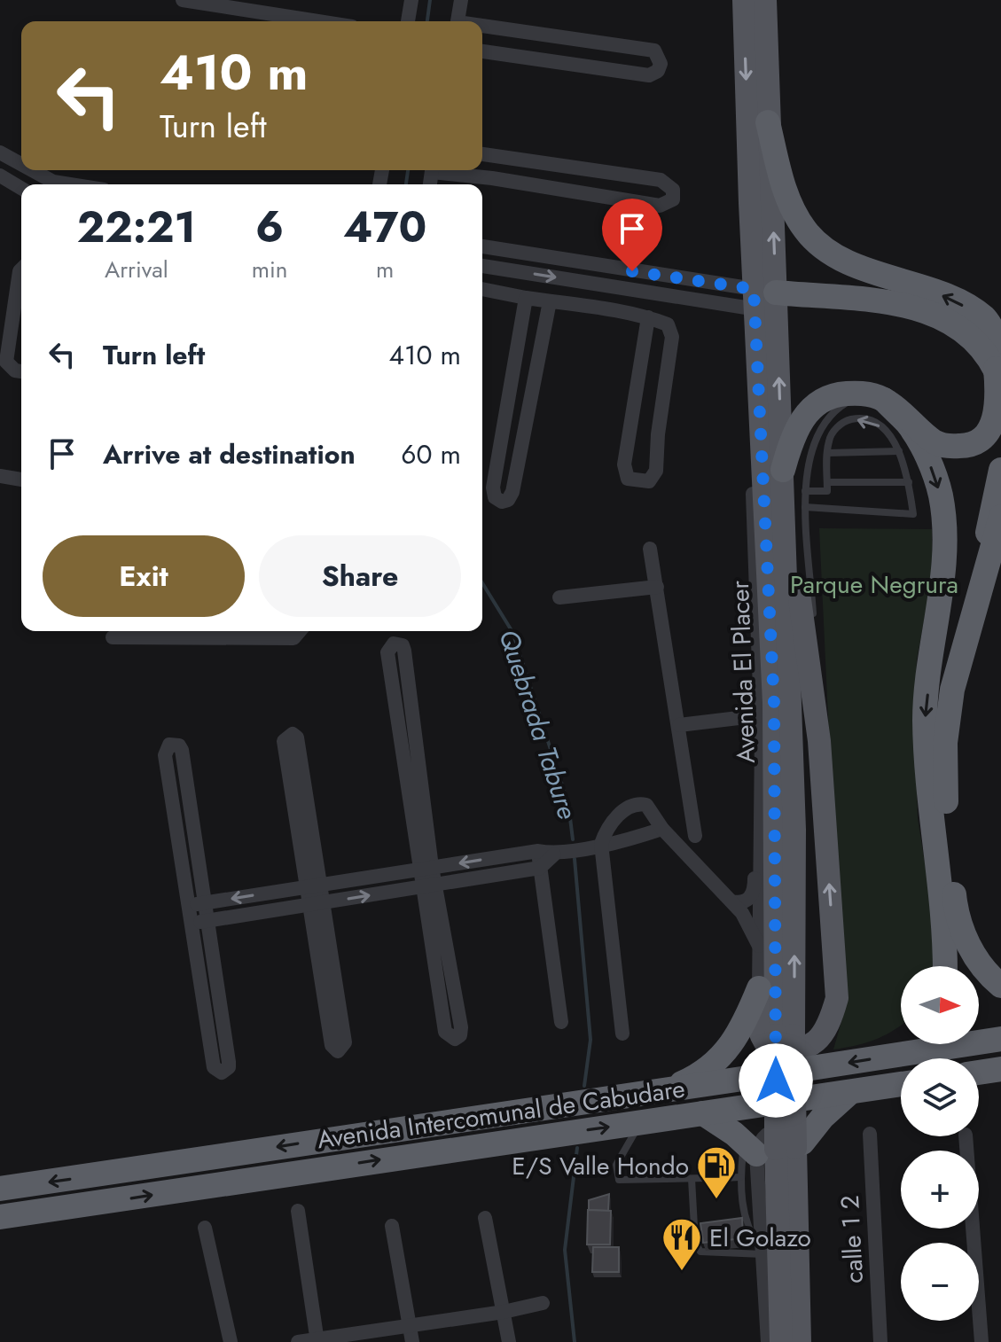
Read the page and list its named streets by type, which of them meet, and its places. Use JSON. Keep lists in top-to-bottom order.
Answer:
{
  "streets": {
    "highway": ["Avenida Intercomunal de Cabudare"],
    "main road": ["Avenida El Placer"],
    "street": ["calle 1 2"]
  },
  "water": ["Quebrada Tabure"],
  "parks": ["Parque Negrura"],
  "places": {
    "fuel station": ["E/S Valle Hondo"],
    "restaurant": ["El Golazo"]
  },
  "north": "right",
  "page": {
    "turn": ["410 m", "Turn left"],
    "eta": [
      "22:21",
      "Arrival",
      "6",
      "min",
      "470",
      "m"
    ],
    "list": [
      {
        "name": "Turn left",
        "value": "410 m"
      },
      {
        "name": "Arrive at destination",
        "value": "60 m"
      }
    ],
    "buttons": ["Exit", "Share"],
    "map_buttons": ["+", "−"]
  }
}
